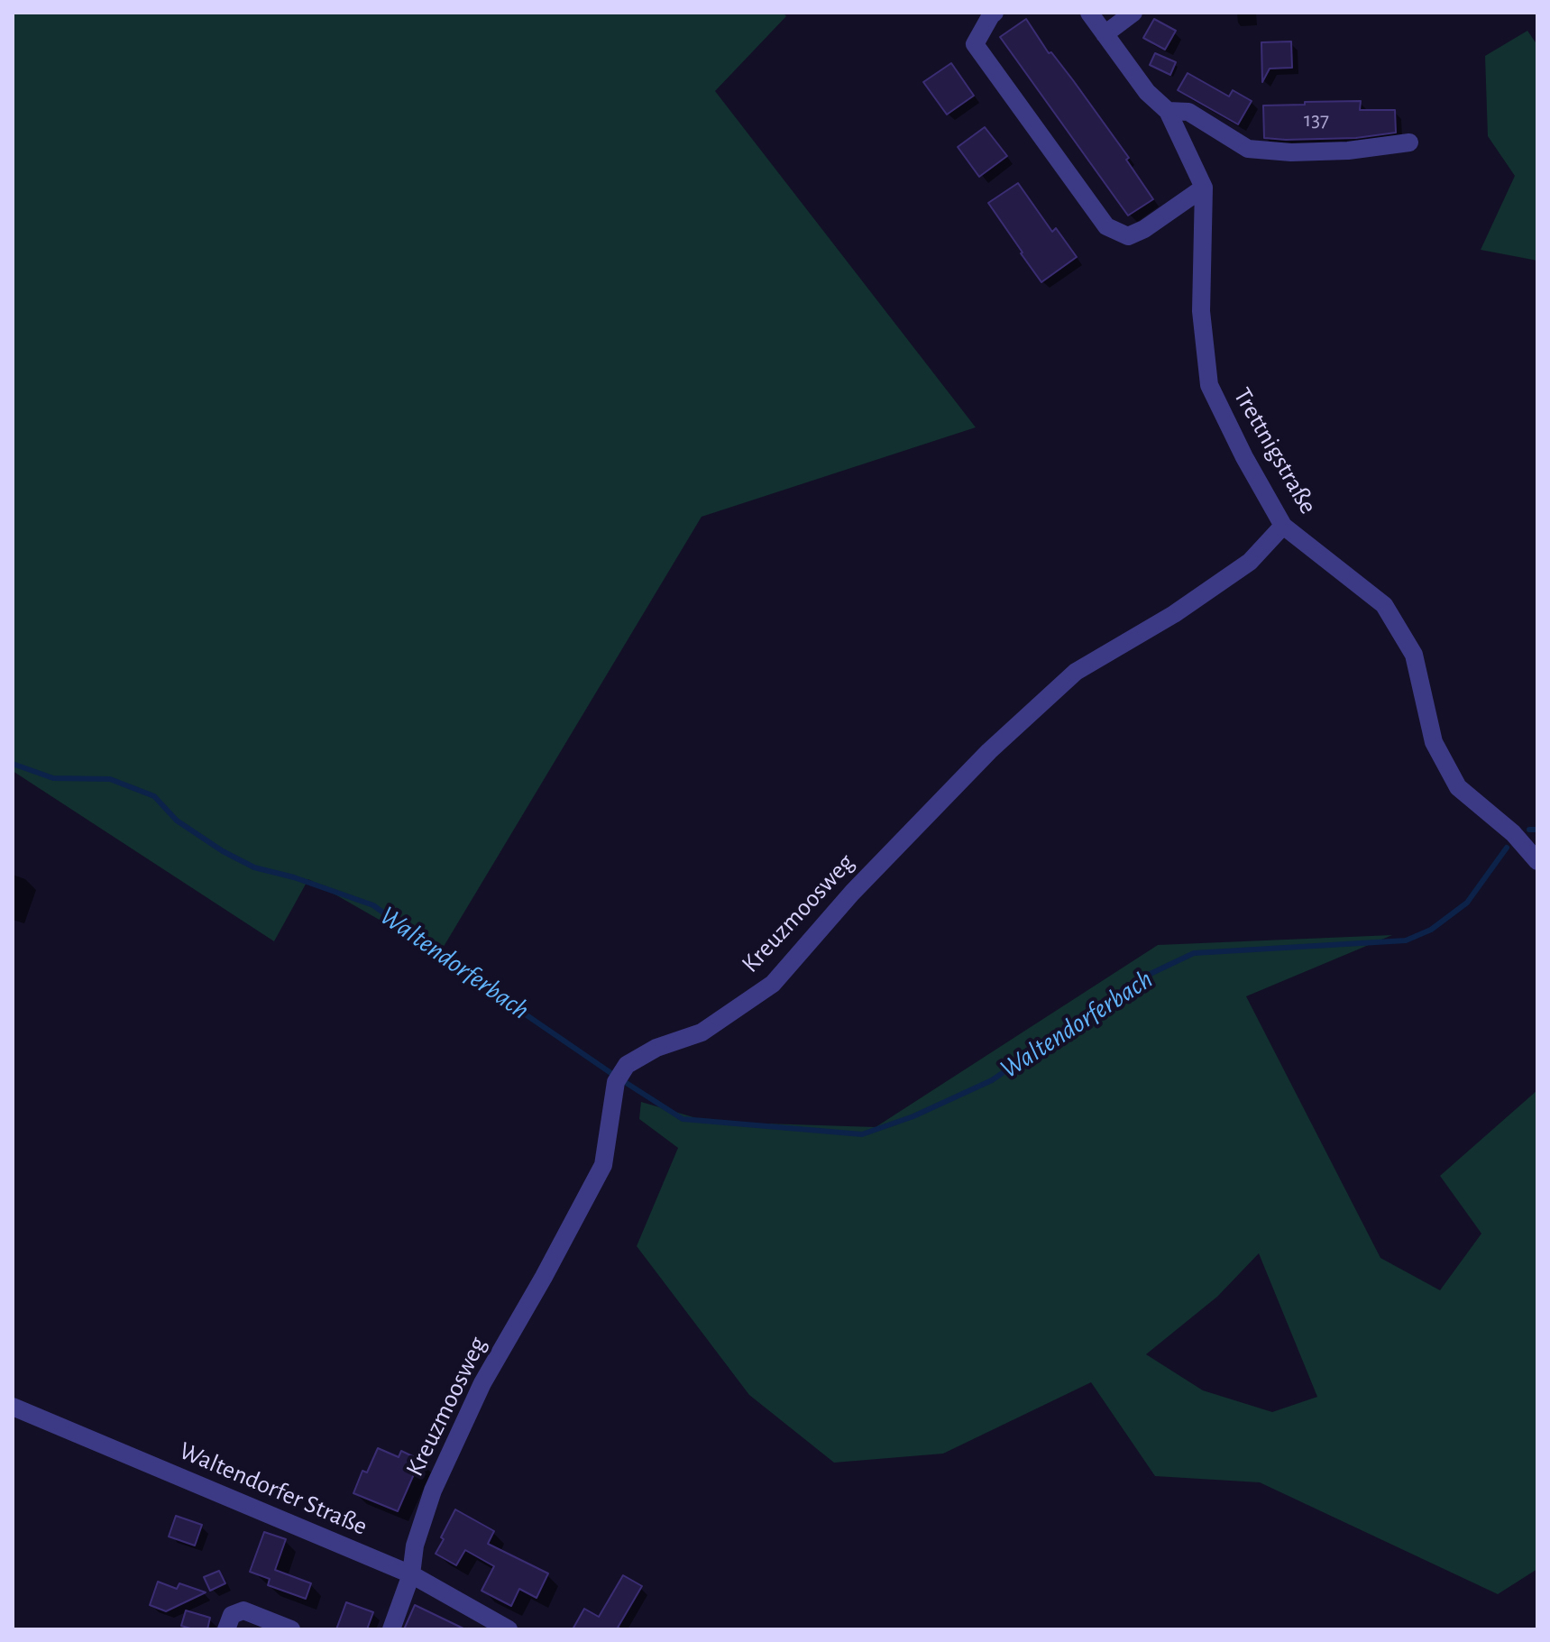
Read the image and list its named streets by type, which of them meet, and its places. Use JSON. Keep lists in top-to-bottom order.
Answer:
{
  "streets": {
    "street": ["Trettnigstraße", "Kreuzmoosweg", "Waltendorfer Straße"]
  },
  "crossings": [
    ["Trettnigstraße", "Kreuzmoosweg"],
    ["Kreuzmoosweg", "Waltendorfer Straße"]
  ],
  "water": ["Waltendorferbach"],
  "house_numbers": ["137"]
}
